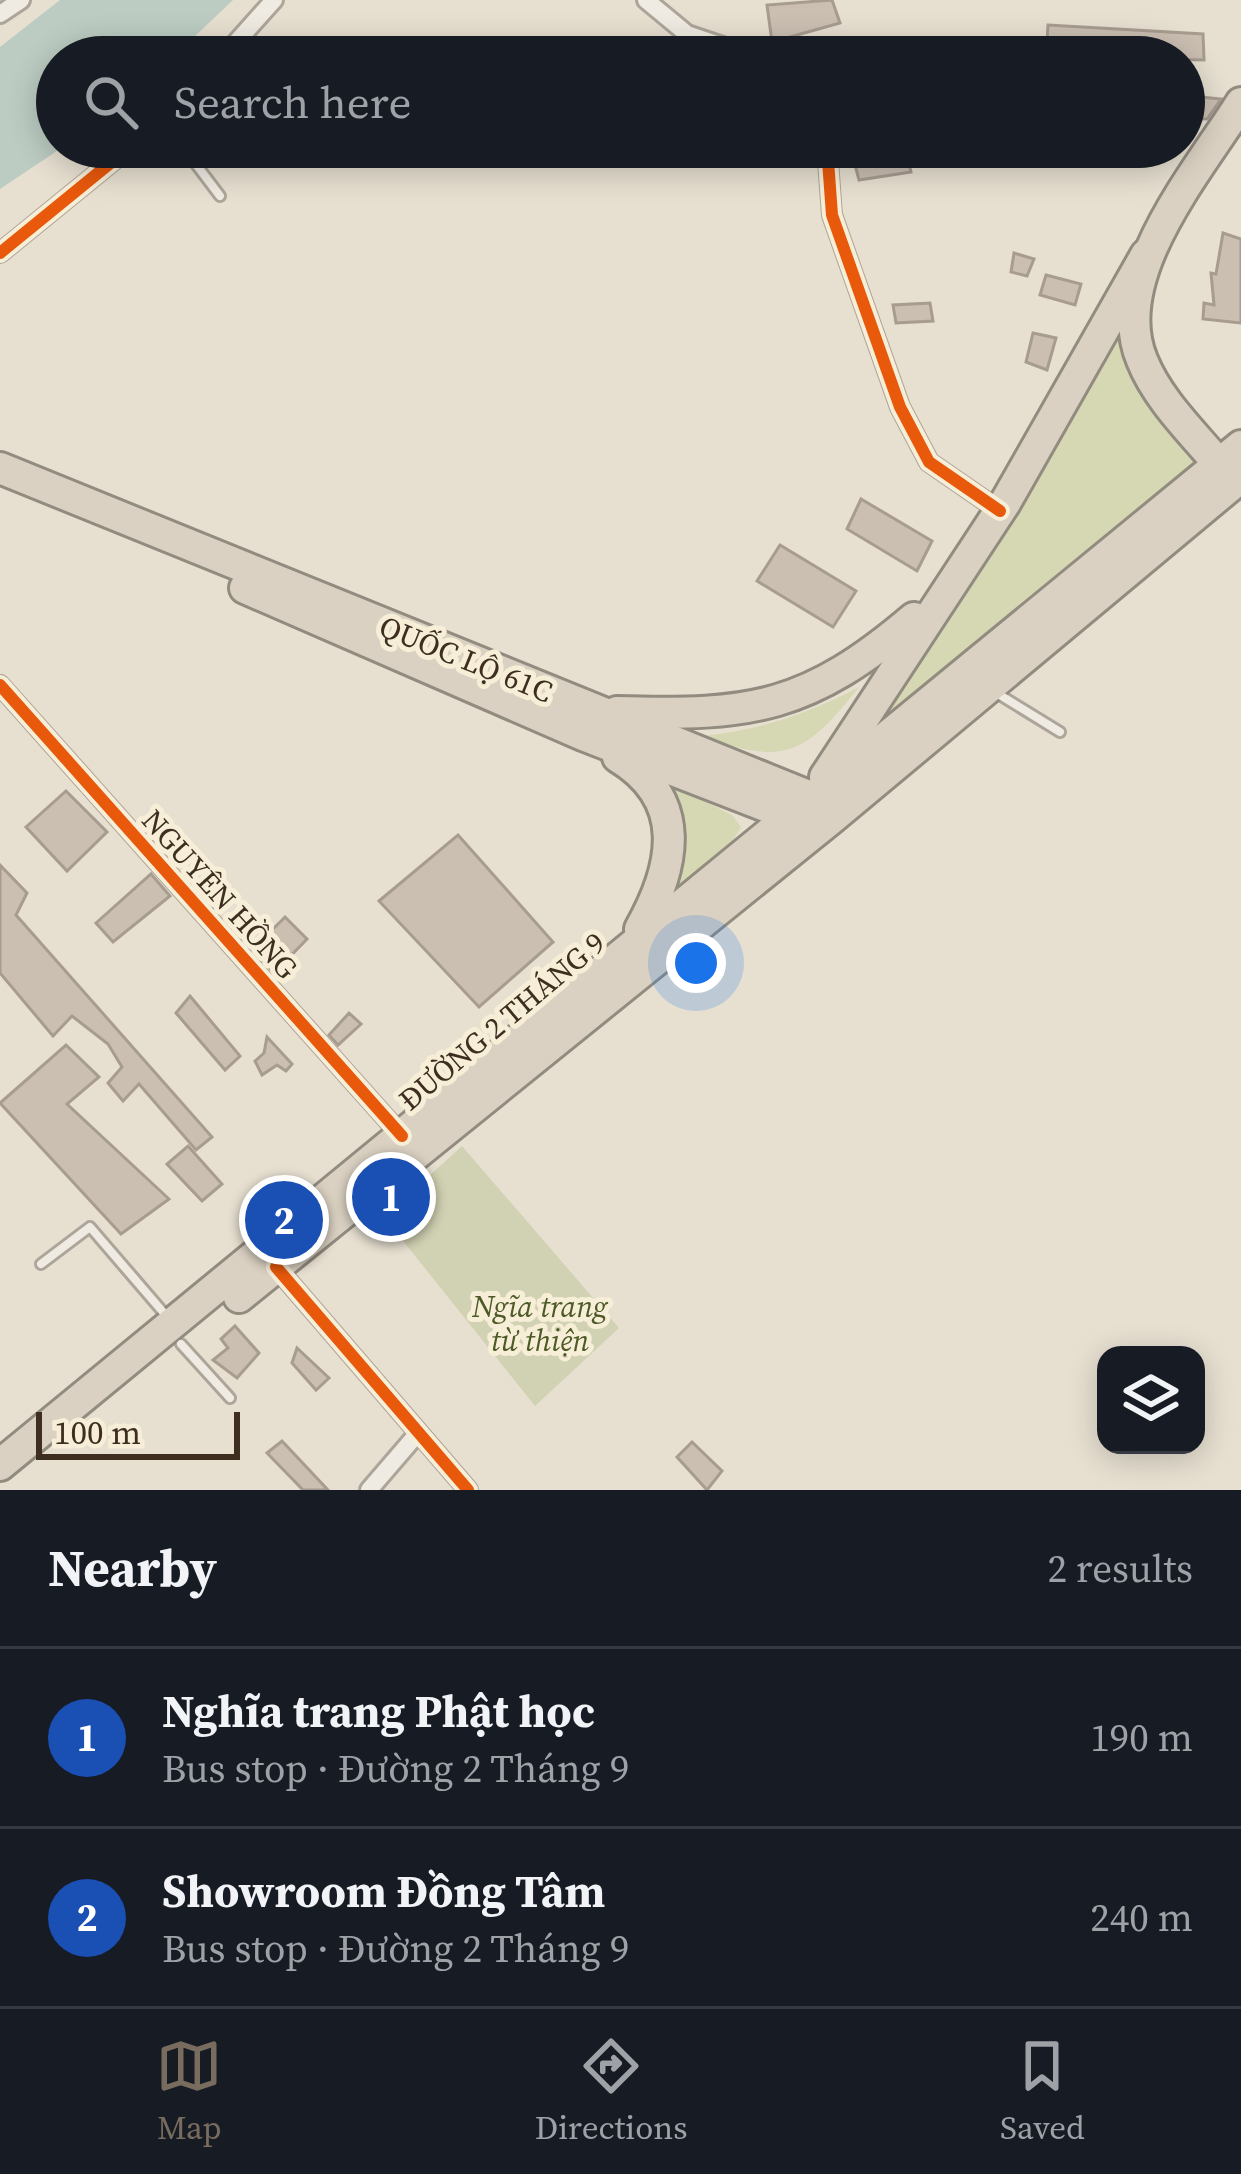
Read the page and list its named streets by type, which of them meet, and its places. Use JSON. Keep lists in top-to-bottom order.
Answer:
{
  "streets": {
    "highway": ["QUỐC LỘ 61C", "ĐƯỜNG 2 THÁNG 9"],
    "street": ["NGUYÊN HỒNG"]
  },
  "crossings": [
    ["QUỐC LỘ 61C", "ĐƯỜNG 2 THÁNG 9"],
    ["NGUYÊN HỒNG", "ĐƯỜNG 2 THÁNG 9"]
  ],
  "parks": ["Ngĩa trang từ thiện"],
  "scale_bar": "100 m",
  "page": {
    "search": "Search here",
    "pins": ["1", "2"],
    "scale": "100 m",
    "heading": ["Nearby", "2 results"],
    "list": [
      {
        "mark": "1",
        "name": "Nghĩa trang Phật học",
        "note": "Bus stop · Đường 2 Tháng 9",
        "value": "190 m"
      },
      {
        "mark": "2",
        "name": "Showroom Đồng Tâm",
        "note": "Bus stop · Đường 2 Tháng 9",
        "value": "240 m"
      }
    ],
    "nav": ["Map", "Directions", "Saved"]
  }
}
